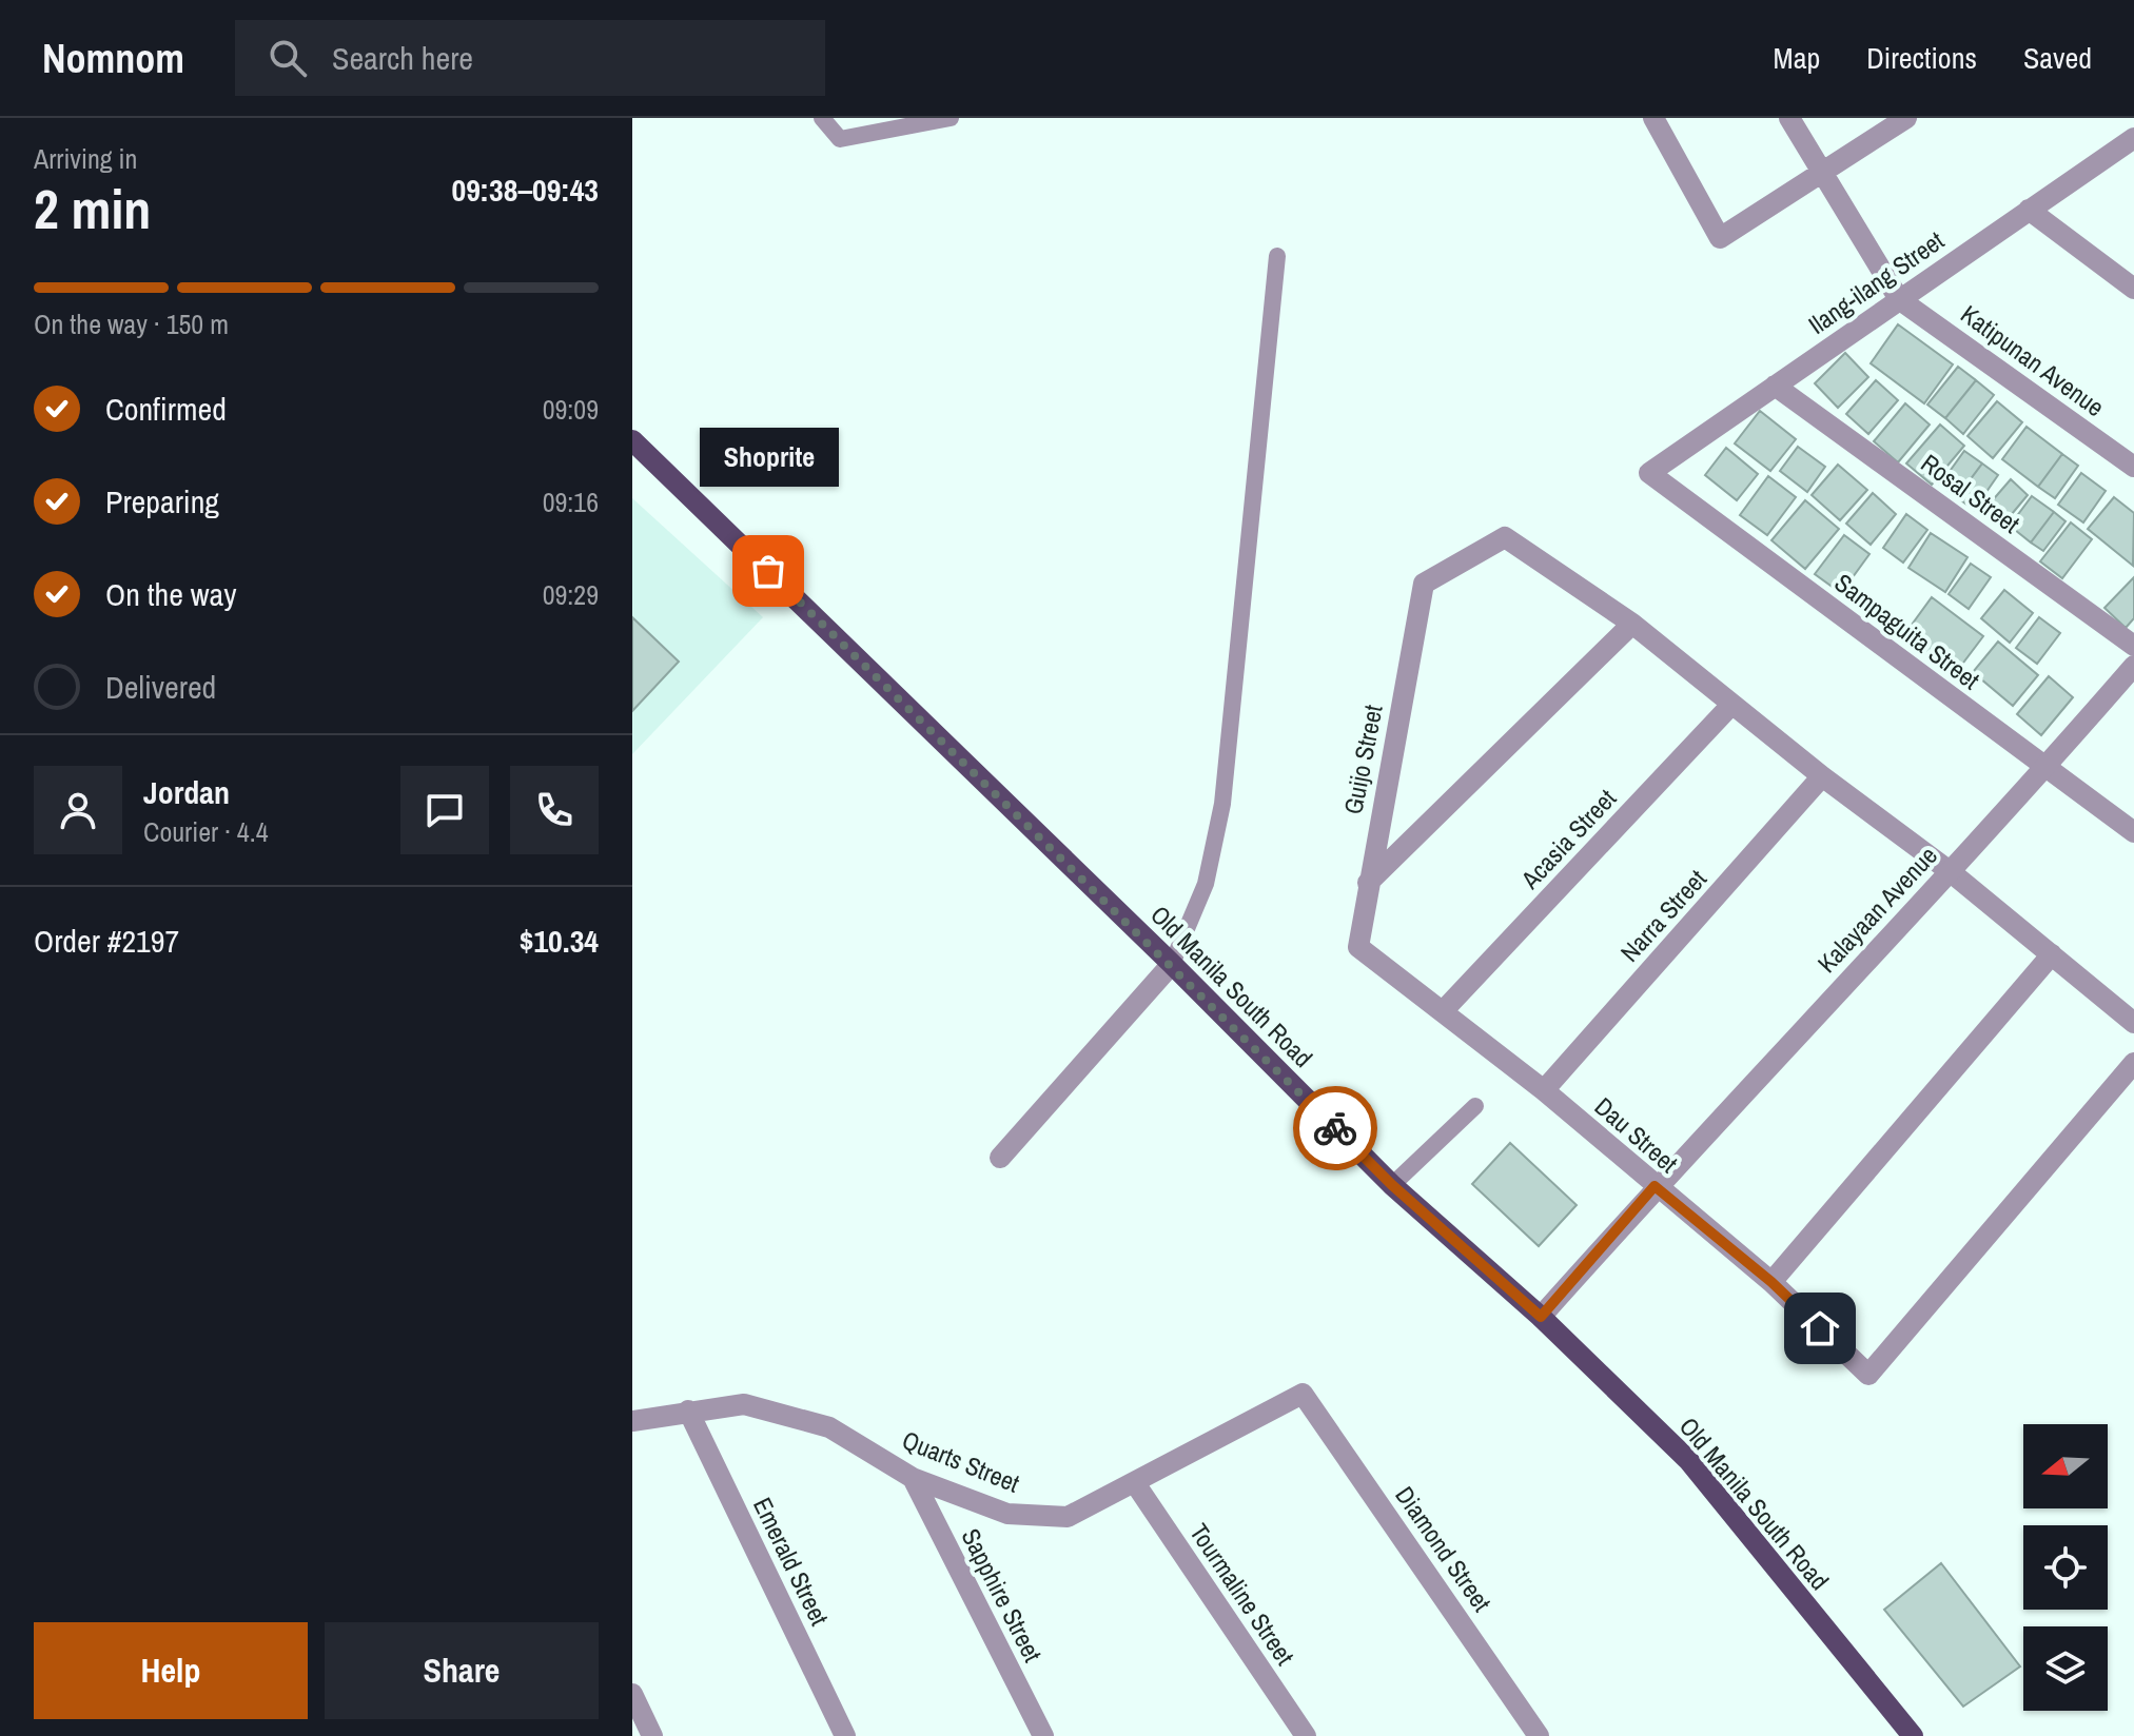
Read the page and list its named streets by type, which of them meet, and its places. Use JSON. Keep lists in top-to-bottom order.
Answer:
{
  "streets": {
    "main road": ["Old Manila South Road"],
    "street": [
      "Ilang-ilang Street",
      "Katipunan Avenue",
      "Rosal Street",
      "Sampaguita Street",
      "Guijo Street",
      "Acasia Street",
      "Kalayaan Avenue",
      "Narra Street",
      "Dau Street",
      "Quarts Street",
      "Diamond Street",
      "Emerald Street",
      "Tourmaline Street",
      "Sapphire Street"
    ]
  },
  "crossings": [
    ["Ilang-ilang Street", "Katipunan Avenue"],
    ["Ilang-ilang Street", "Rosal Street"],
    ["Ilang-ilang Street", "Sampaguita Street"],
    ["Sampaguita Street", "Kalayaan Avenue"],
    ["Guijo Street", "Dau Street"],
    ["Acasia Street", "Dau Street"],
    ["Kalayaan Avenue", "Old Manila South Road"],
    ["Kalayaan Avenue", "Dau Street"],
    ["Narra Street", "Dau Street"],
    ["Quarts Street", "Diamond Street"],
    ["Quarts Street", "Emerald Street"],
    ["Quarts Street", "Tourmaline Street"],
    ["Quarts Street", "Sapphire Street"]
  ],
  "places": ["Shoprite"],
  "north": "left",
  "page": {
    "header": "Nomnom",
    "search": "Search here",
    "nav": ["Map", "Directions", "Saved"],
    "heading": ["2 min", "Arriving in", "09:38–09:43"],
    "panel": [
      "Jordan",
      "Courier · 4.4",
      "Order #2197",
      "$10.34"
    ],
    "bar": "On the way · 150 m",
    "list": [
      ["Confirmed", "09:09"],
      ["Preparing", "09:16"],
      ["On the way", "09:29"],
      "Delivered"
    ],
    "bubble": "Shoprite",
    "buttons": ["Help", "Share"]
  }
}
